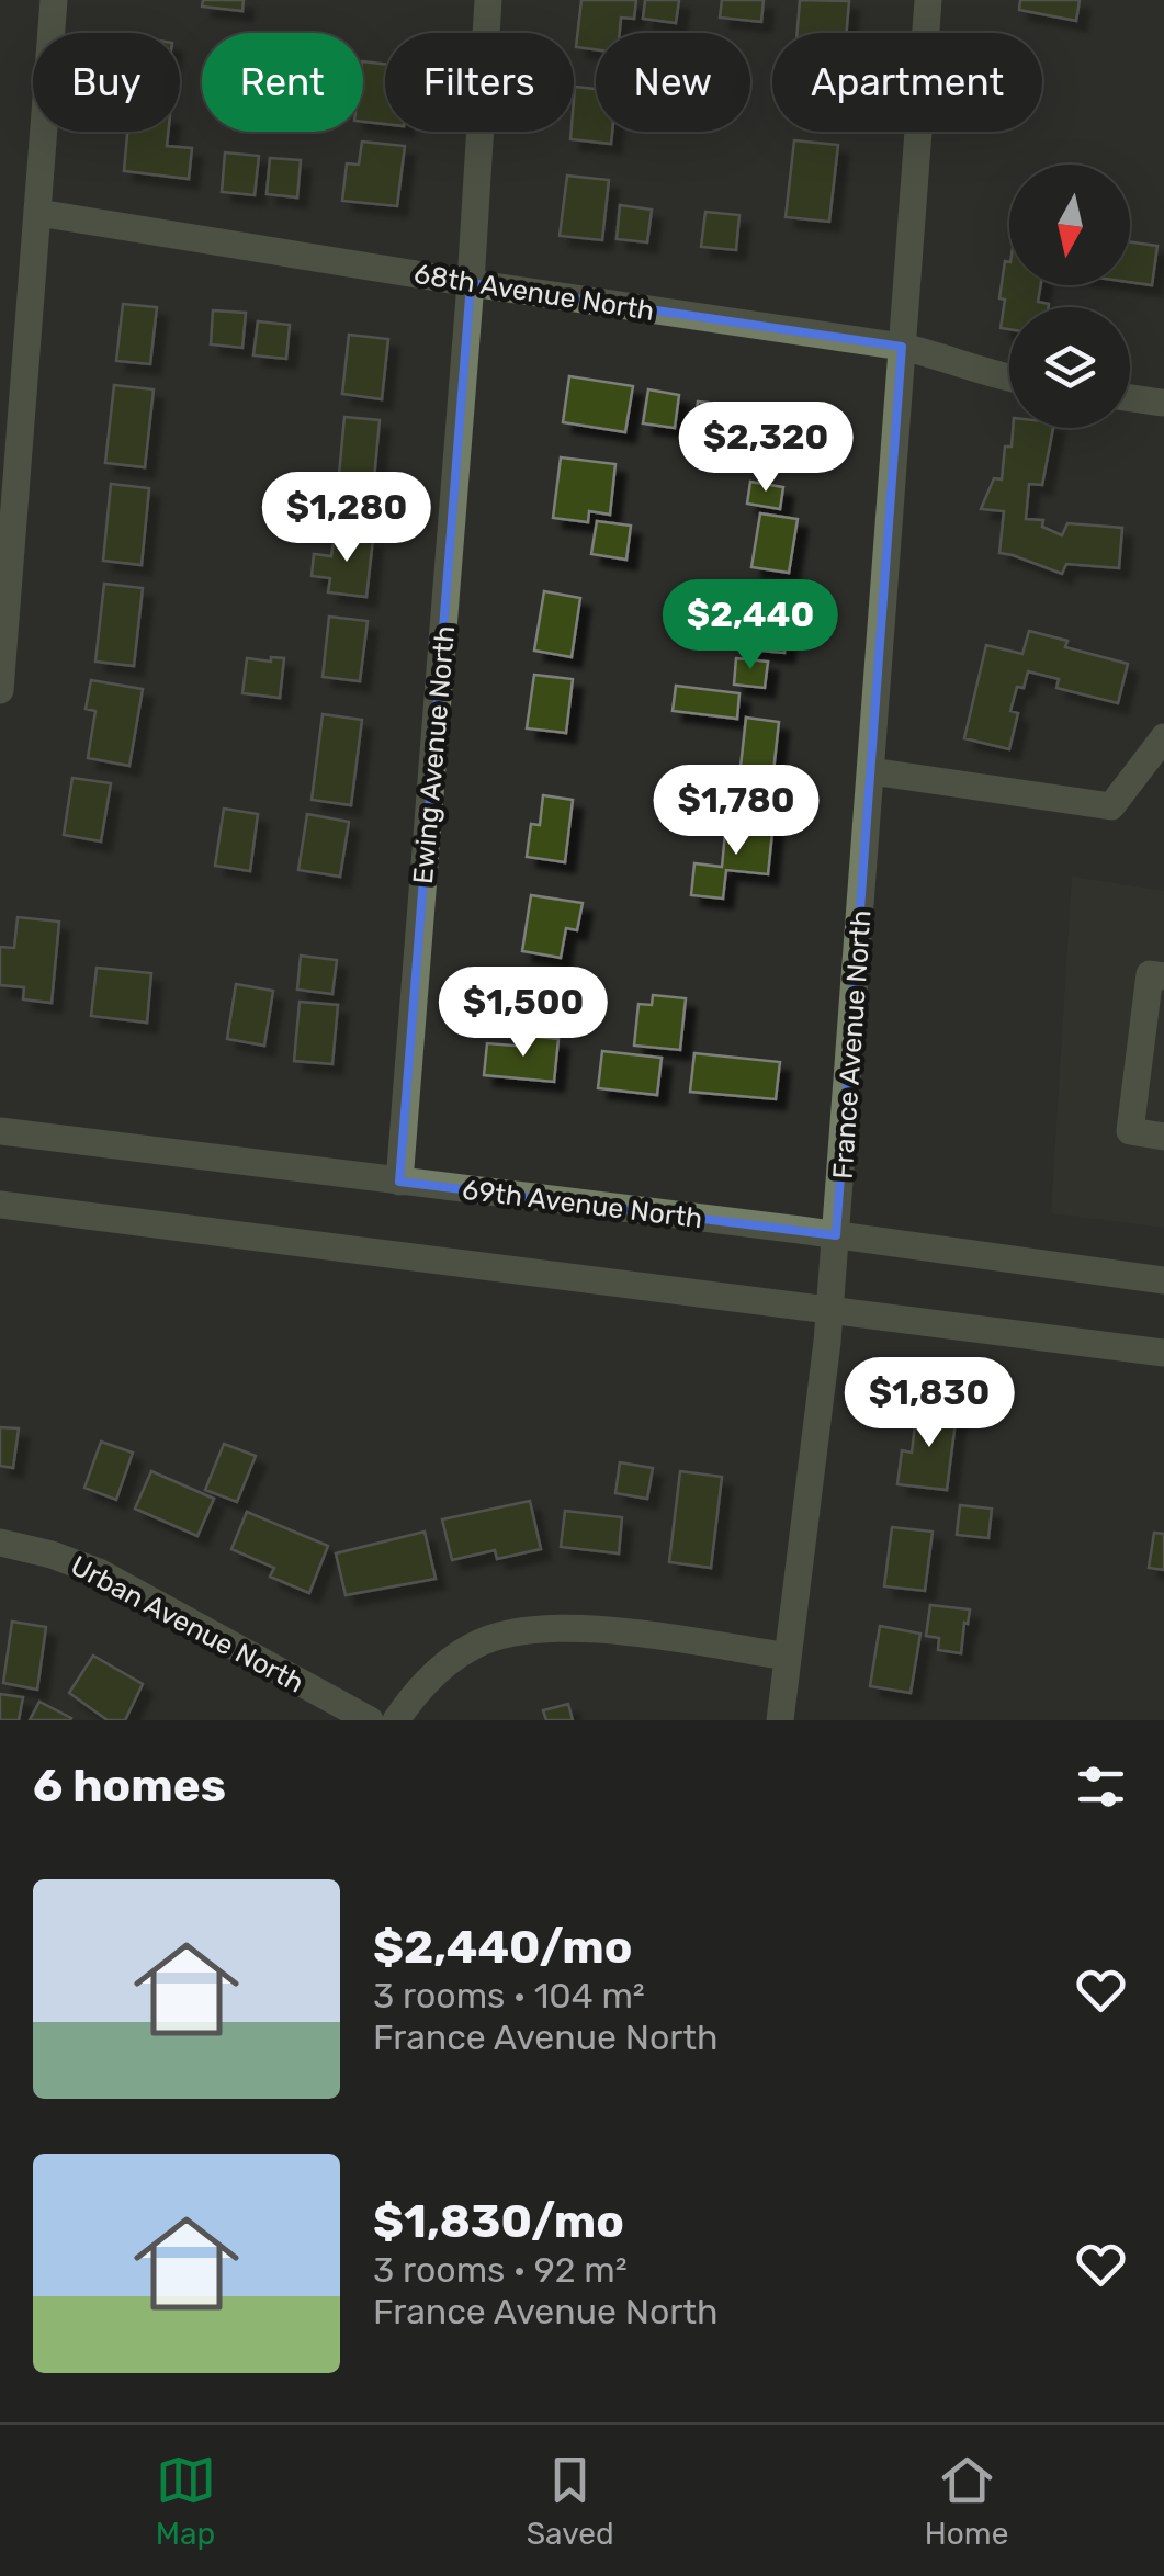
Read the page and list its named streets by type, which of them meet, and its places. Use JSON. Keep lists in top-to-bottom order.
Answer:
{
  "streets": {
    "street": [
      "68th Avenue North",
      "Ewing Avenue North",
      "France Avenue North",
      "69th Avenue North",
      "Urban Avenue North"
    ]
  },
  "crossings": [
    ["68th Avenue North", "Ewing Avenue North"],
    ["68th Avenue North", "France Avenue North"],
    ["Ewing Avenue North", "69th Avenue North"],
    ["France Avenue North", "69th Avenue North"]
  ],
  "north": "bottom",
  "page": {
    "chip": [
      "Buy",
      "Rent",
      "Filters",
      "New",
      "Apartment"
    ],
    "price": [
      "$2,320",
      "$1,280",
      "$2,440",
      "$1,780",
      "$1,500",
      "$1,830"
    ],
    "heading": "6 homes",
    "list": [
      {
        "name": "$2,440/mo",
        "note": "3 rooms · 104 m² · France Avenue North"
      },
      {
        "name": "$1,830/mo",
        "note": "3 rooms · 92 m² · France Avenue North"
      }
    ],
    "tabs": ["Map", "Saved", "Home"]
  }
}
